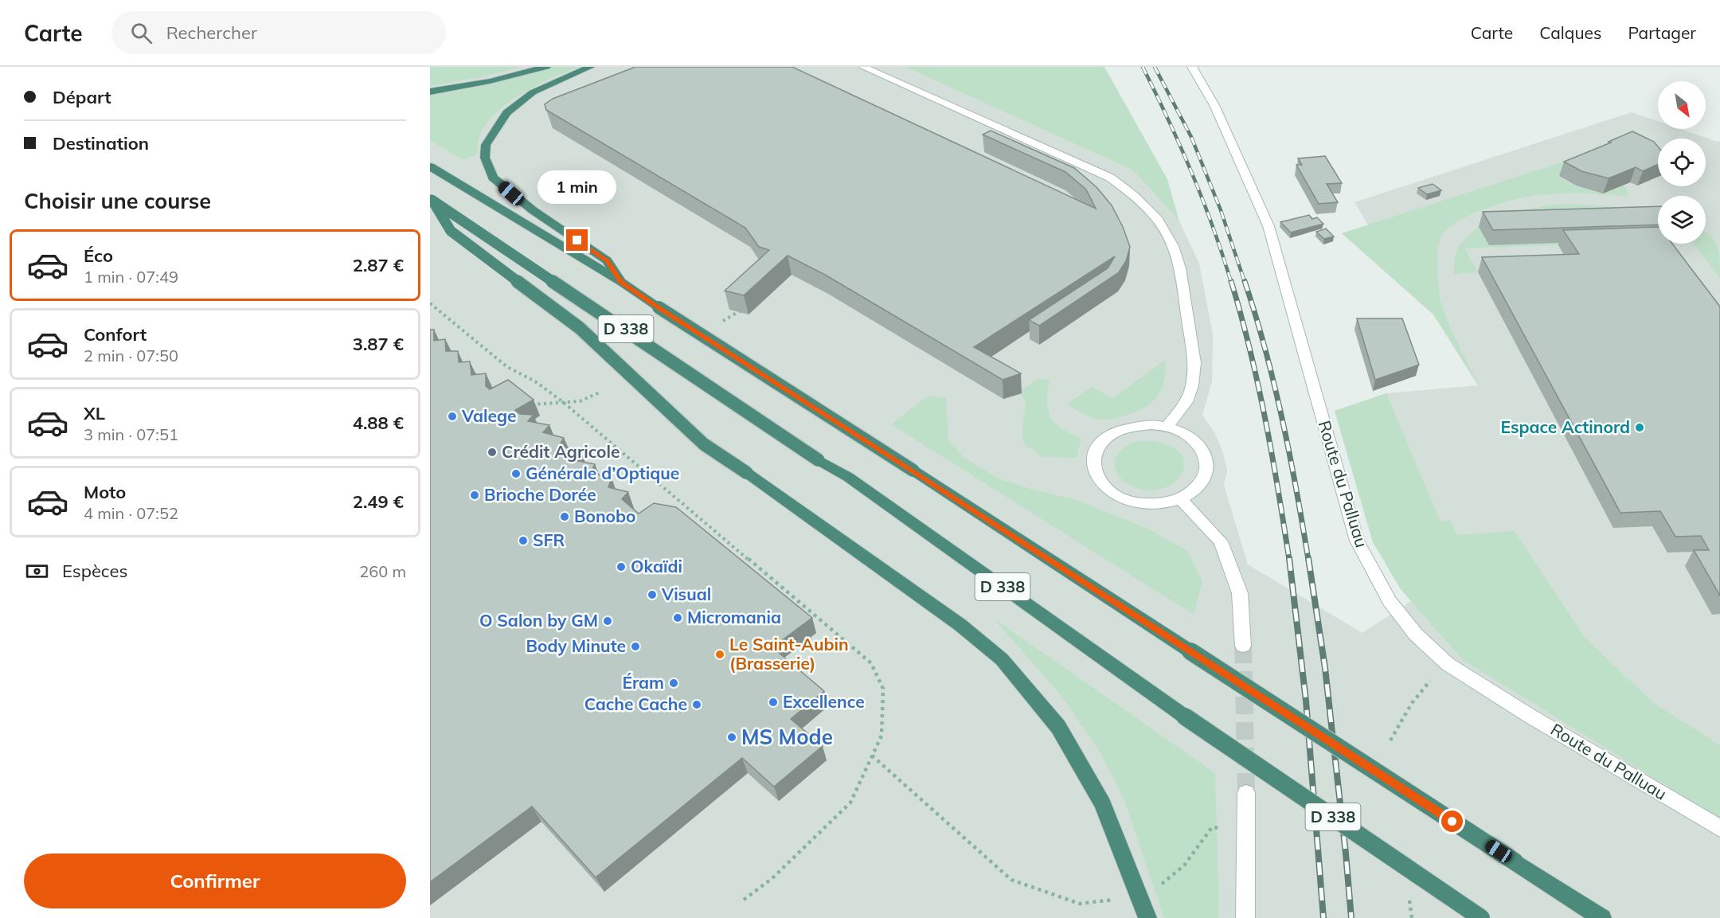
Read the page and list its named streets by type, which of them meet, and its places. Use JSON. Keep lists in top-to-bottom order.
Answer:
{
  "streets": {
    "highway": ["D 338"],
    "street": ["Route du Palluau"]
  },
  "places": [
    "Valege",
    "Espace Actinord",
    "Crédit Agricole",
    "Générale d’Optique",
    "Brioche Dorée",
    "Bonobo",
    "SFR",
    "Okaïdi",
    "Visual",
    "Micromania",
    "O Salon by GM",
    "Body Minute",
    "Le Saint-Aubin (Brasserie)",
    "Éram",
    "Excellence",
    "Cache Cache",
    "MS Mode"
  ],
  "north": "bottom right",
  "page": {
    "header": "Carte",
    "search": "Rechercher",
    "nav": ["Carte", "Calques", "Partager"],
    "banner": ["Départ", "Destination"],
    "bubble": "1 min",
    "heading": "Choisir une course",
    "list": [
      {
        "name": "Éco",
        "note": "1 min · 07:49",
        "value": "2.87 €"
      },
      {
        "name": "Confort",
        "note": "2 min · 07:50",
        "value": "3.87 €"
      },
      {
        "name": "XL",
        "note": "3 min · 07:51",
        "value": "4.88 €"
      },
      {
        "name": "Moto",
        "note": "4 min · 07:52",
        "value": "2.49 €"
      }
    ],
    "pay": ["Espèces", "260 m"],
    "buttons": "Confirmer"
  }
}
